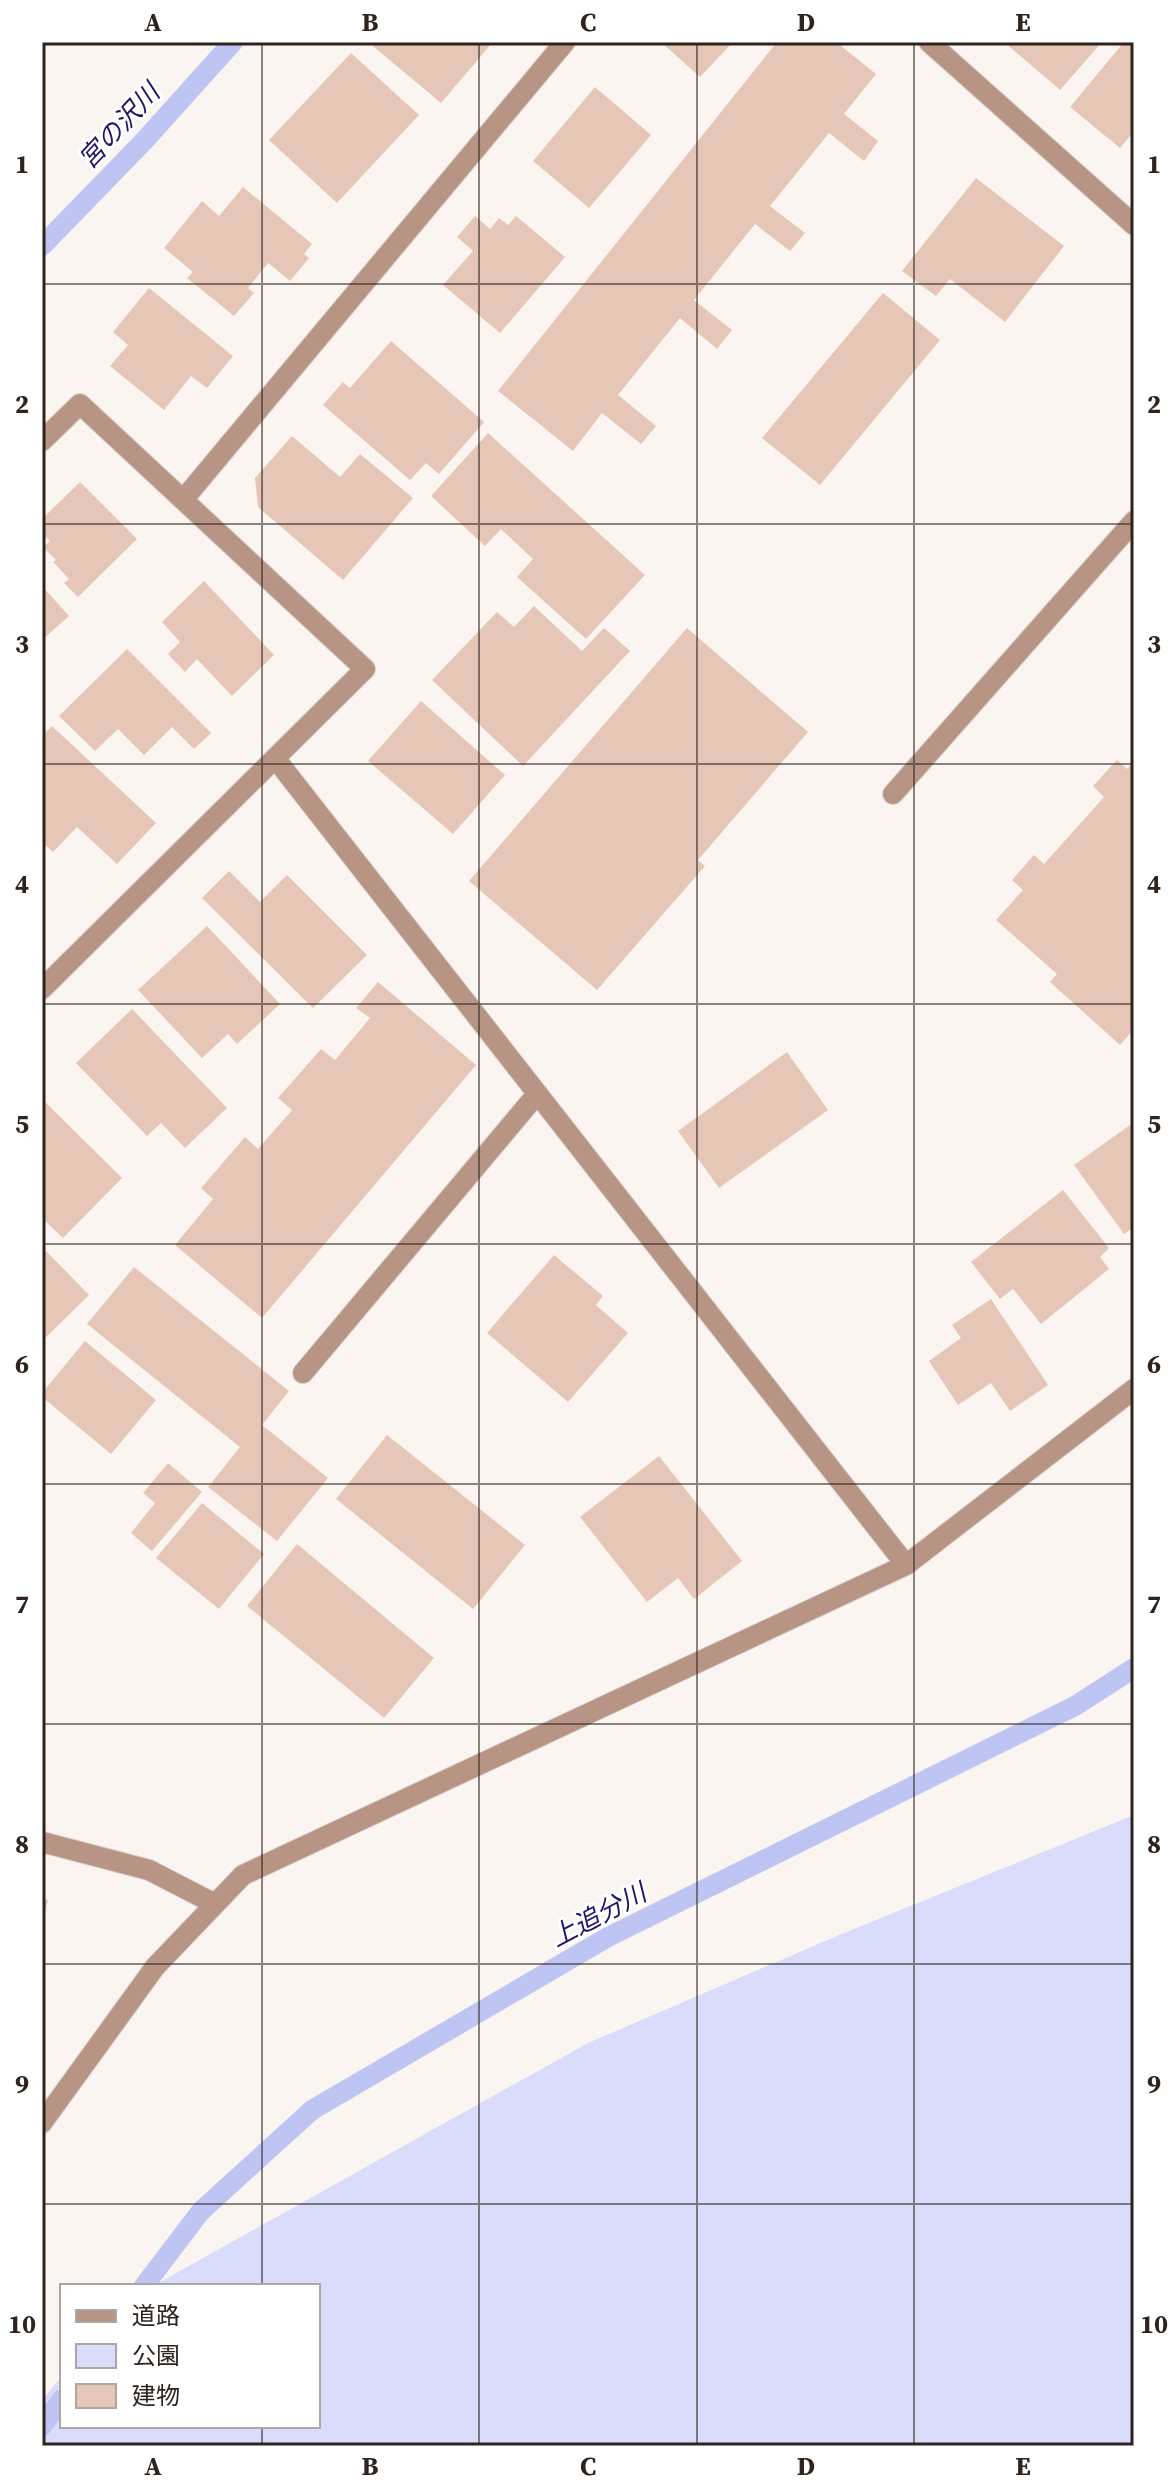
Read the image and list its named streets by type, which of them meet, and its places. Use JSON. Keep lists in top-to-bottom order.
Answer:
{
  "water": ["宮の沢川", "上追分川"],
  "legend": ["道路", "公園", "建物"],
  "grid": {
    "columns": [
      "A",
      "B",
      "C",
      "D",
      "E"
    ],
    "rows": [
      "1",
      "2",
      "3",
      "4",
      "5",
      "6",
      "7",
      "8",
      "9",
      "10"
    ]
  }
}
